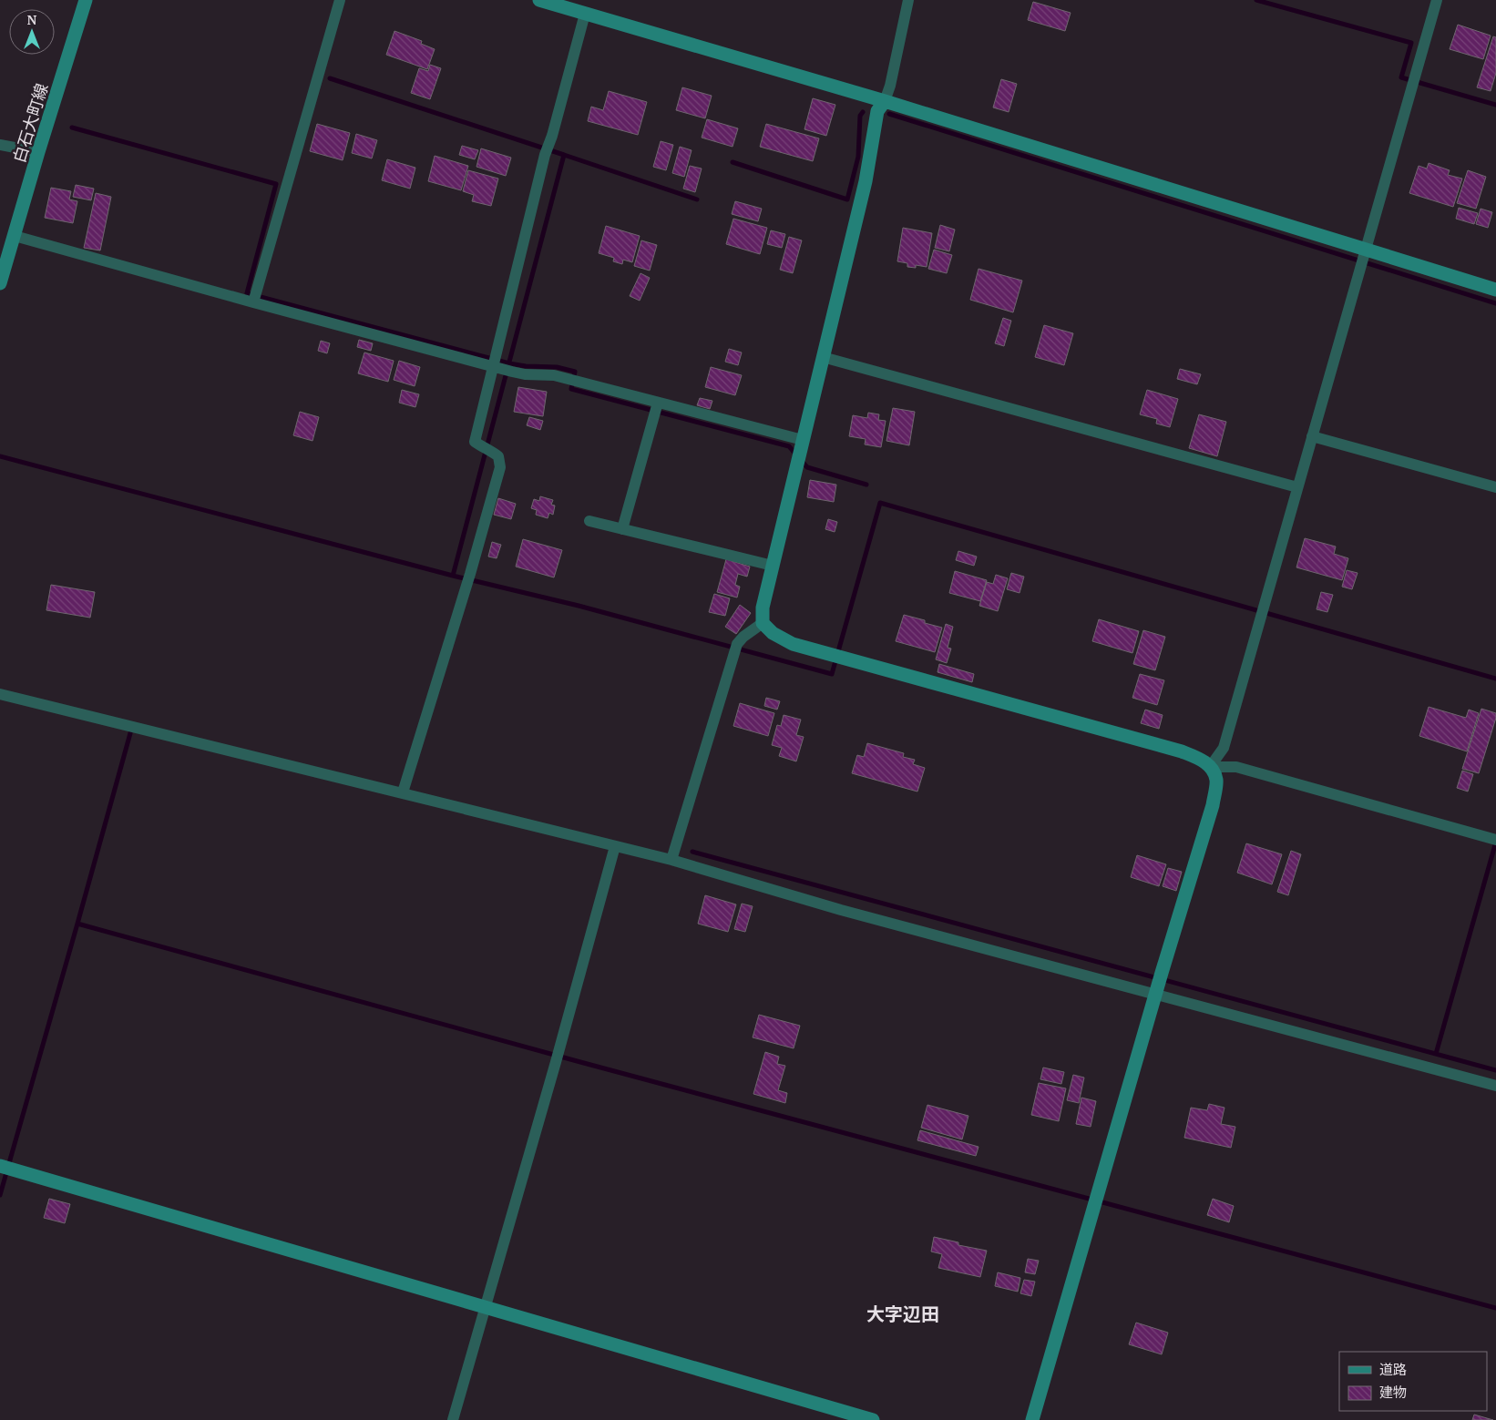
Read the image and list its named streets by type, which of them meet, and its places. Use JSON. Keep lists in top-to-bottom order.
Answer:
{
  "streets": {
    "street": ["白石大町線"]
  },
  "districts": ["大字辺田"],
  "legend": ["道路", "建物"],
  "north": "top"
}
